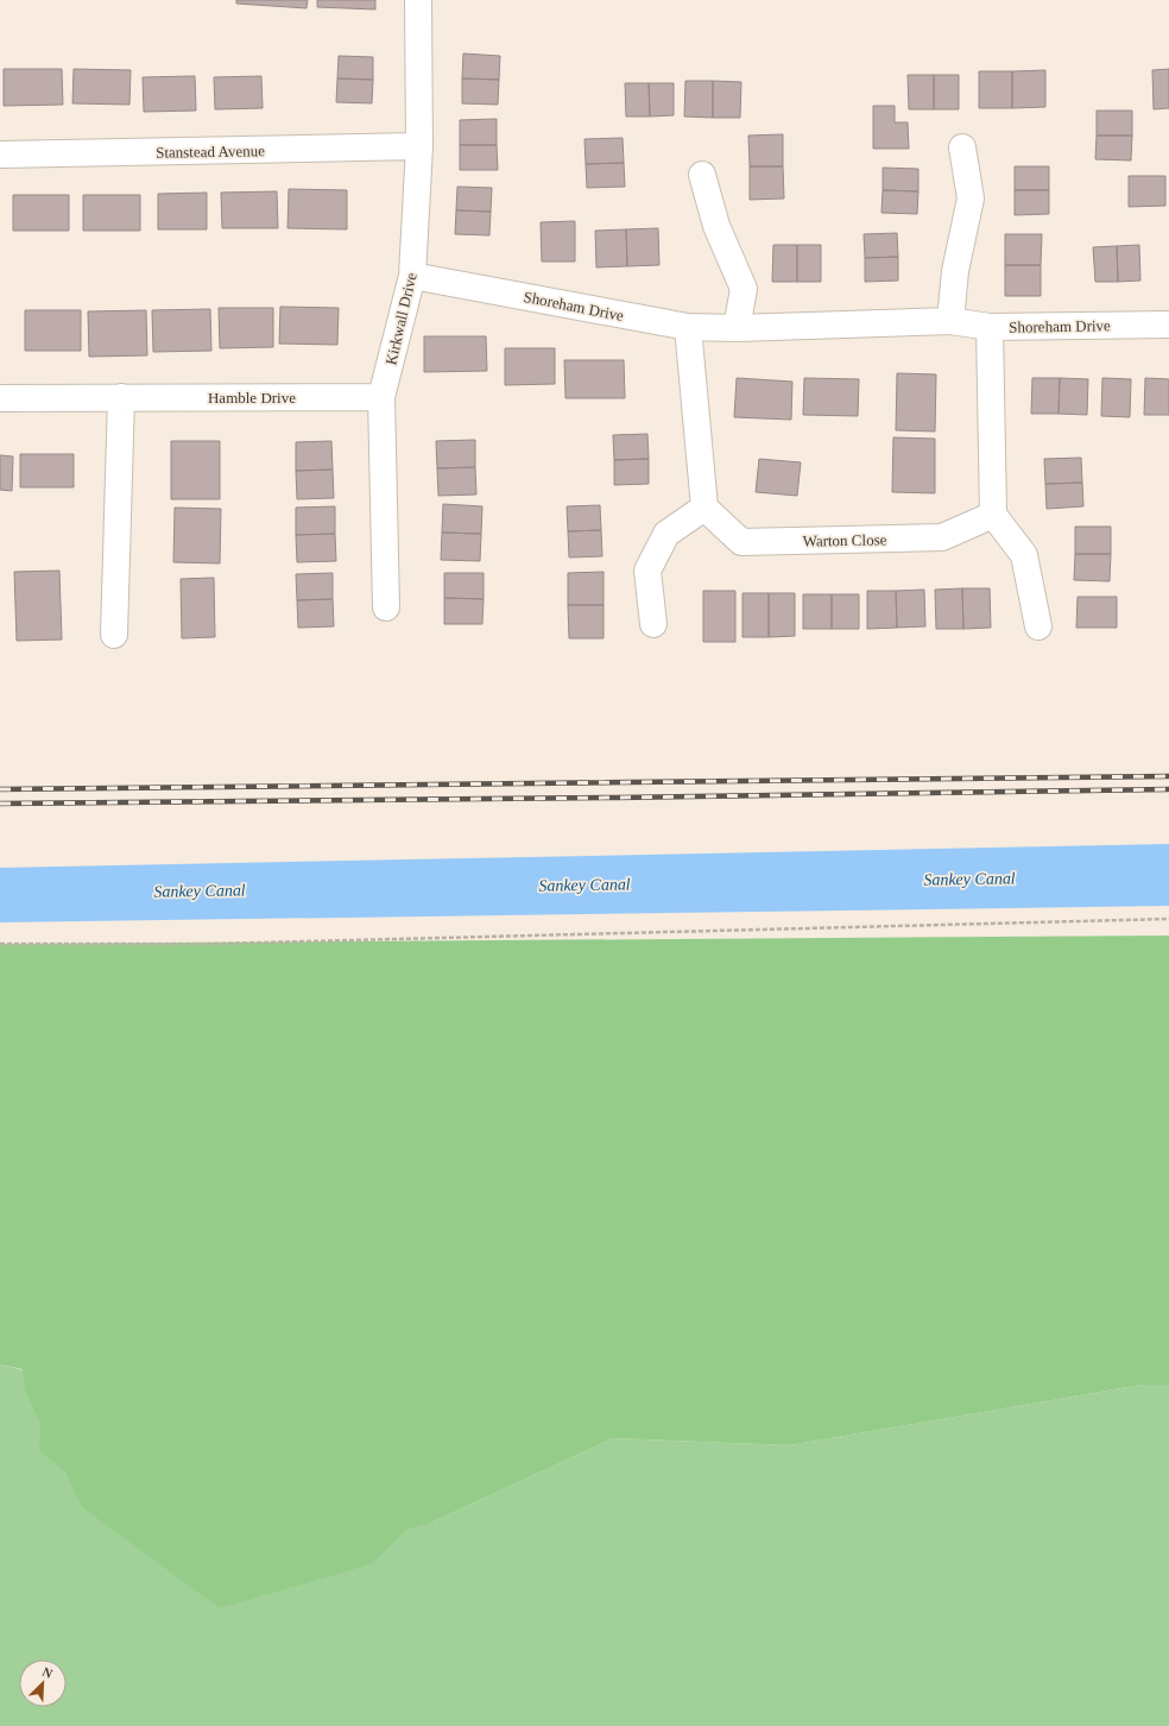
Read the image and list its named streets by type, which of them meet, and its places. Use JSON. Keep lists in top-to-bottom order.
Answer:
{
  "streets": {
    "street": [
      "Stanstead Avenue",
      "Shoreham Drive",
      "Kirkwall Drive",
      "Hamble Drive",
      "Warton Close"
    ]
  },
  "crossings": [
    ["Stanstead Avenue", "Kirkwall Drive"],
    ["Shoreham Drive", "Kirkwall Drive"],
    ["Kirkwall Drive", "Hamble Drive"]
  ],
  "water": ["Sankey Canal"],
  "north": "top right"
}
